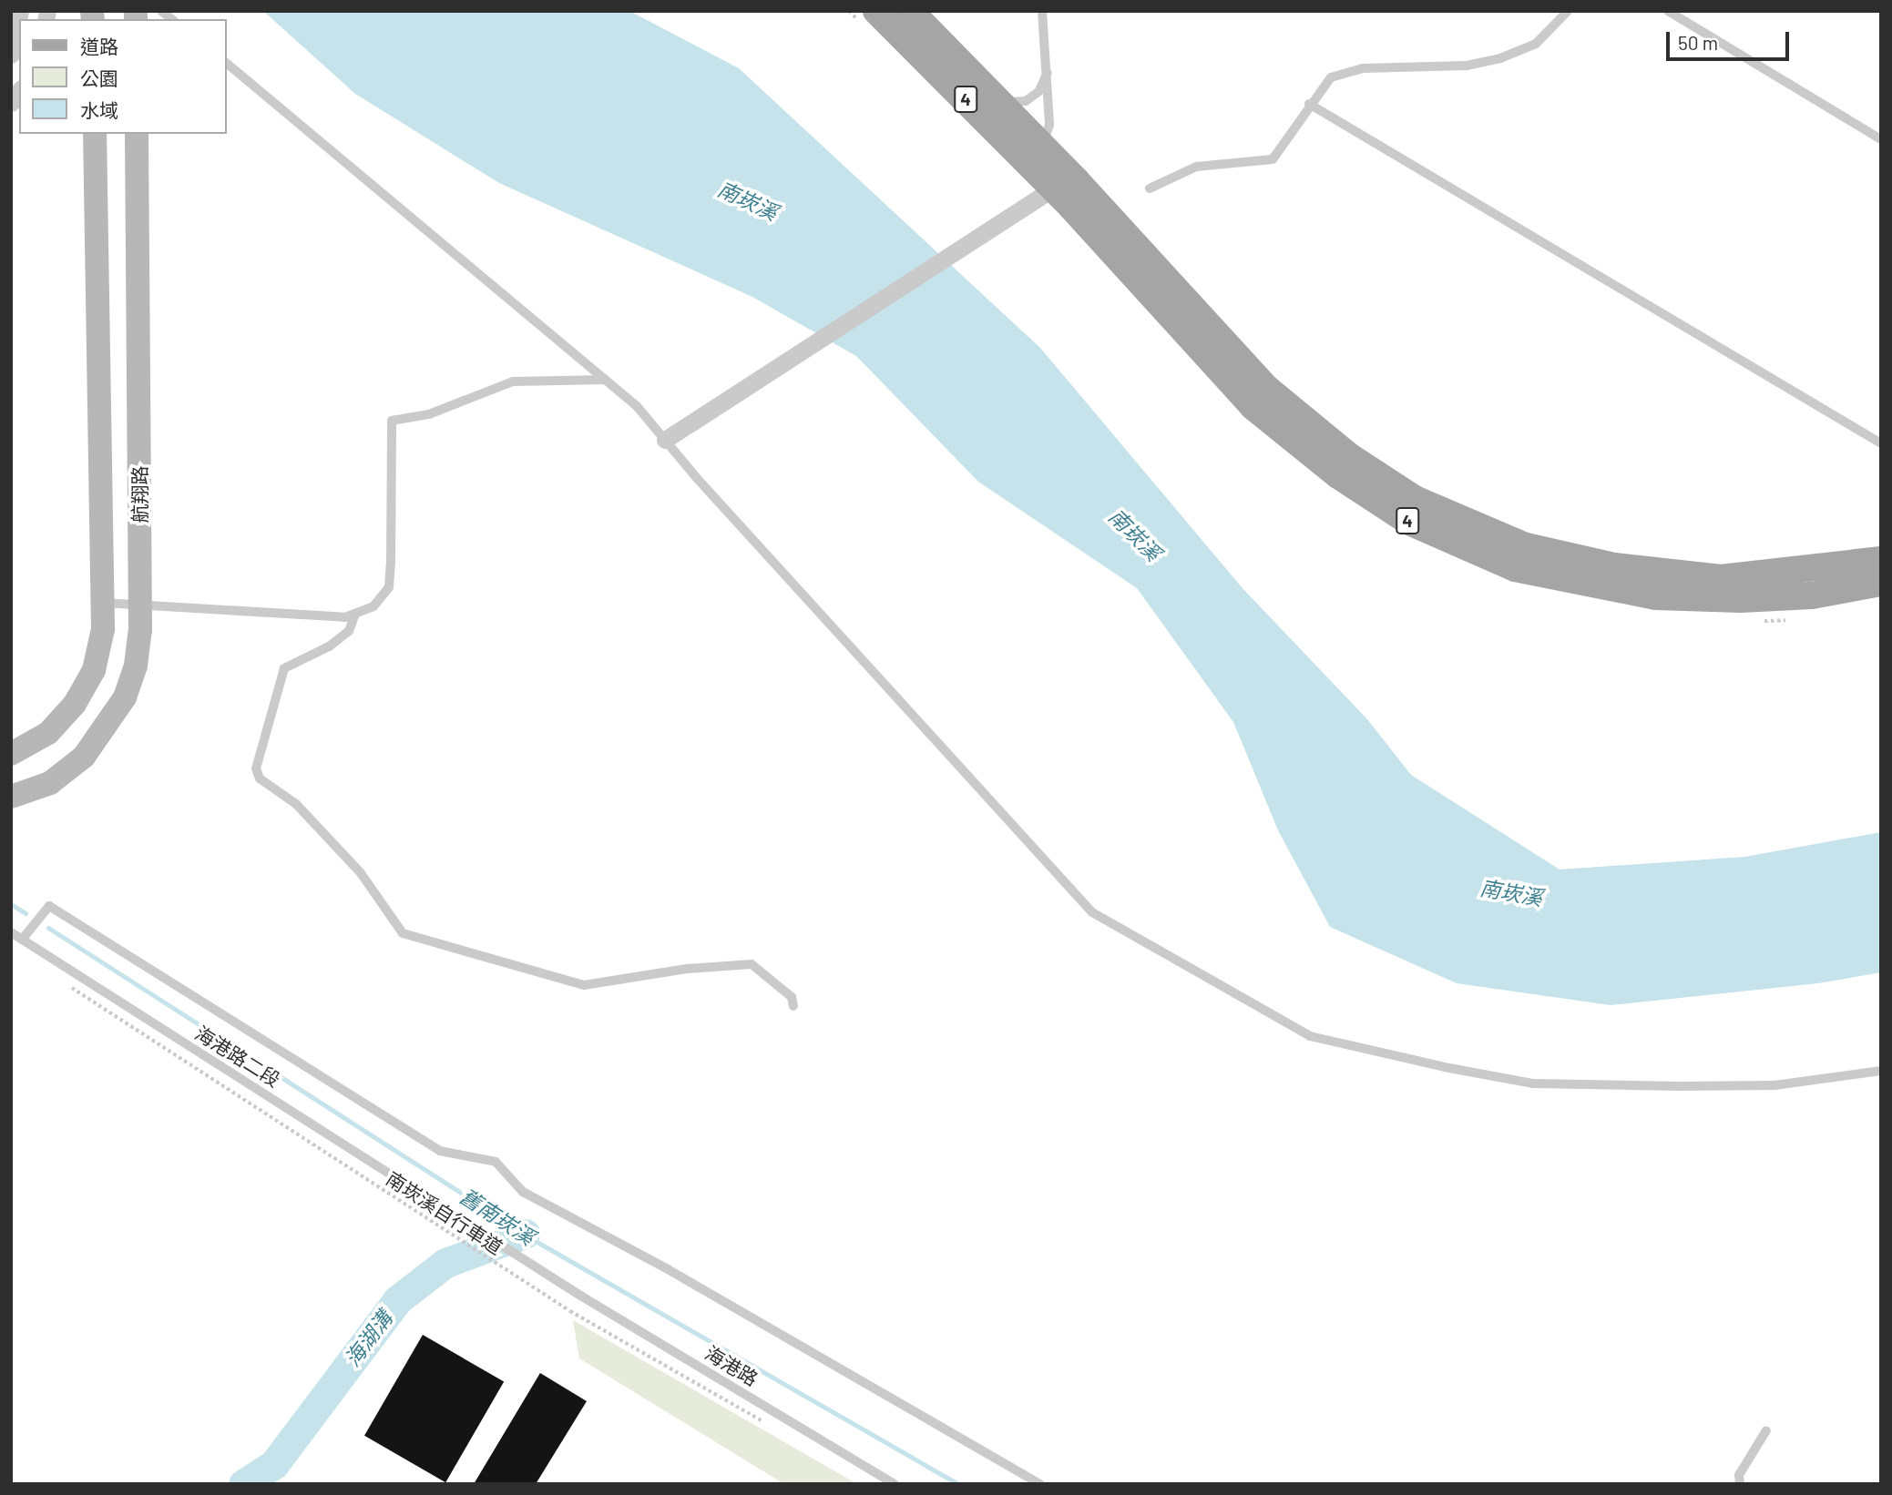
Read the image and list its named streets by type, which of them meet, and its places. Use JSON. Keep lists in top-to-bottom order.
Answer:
{
  "streets": {
    "main road": ["4"],
    "street": ["航翔路"],
    "lane": ["海港路二段", "海港路"],
    "path": ["南崁溪自行車道"]
  },
  "crossings": [
    ["海港路二段", "海港路"]
  ],
  "water": ["南崁溪", "舊南崁溪", "海湖溝"],
  "legend": ["道路", "公園", "水域"],
  "scale_bar": "50 m"
}
